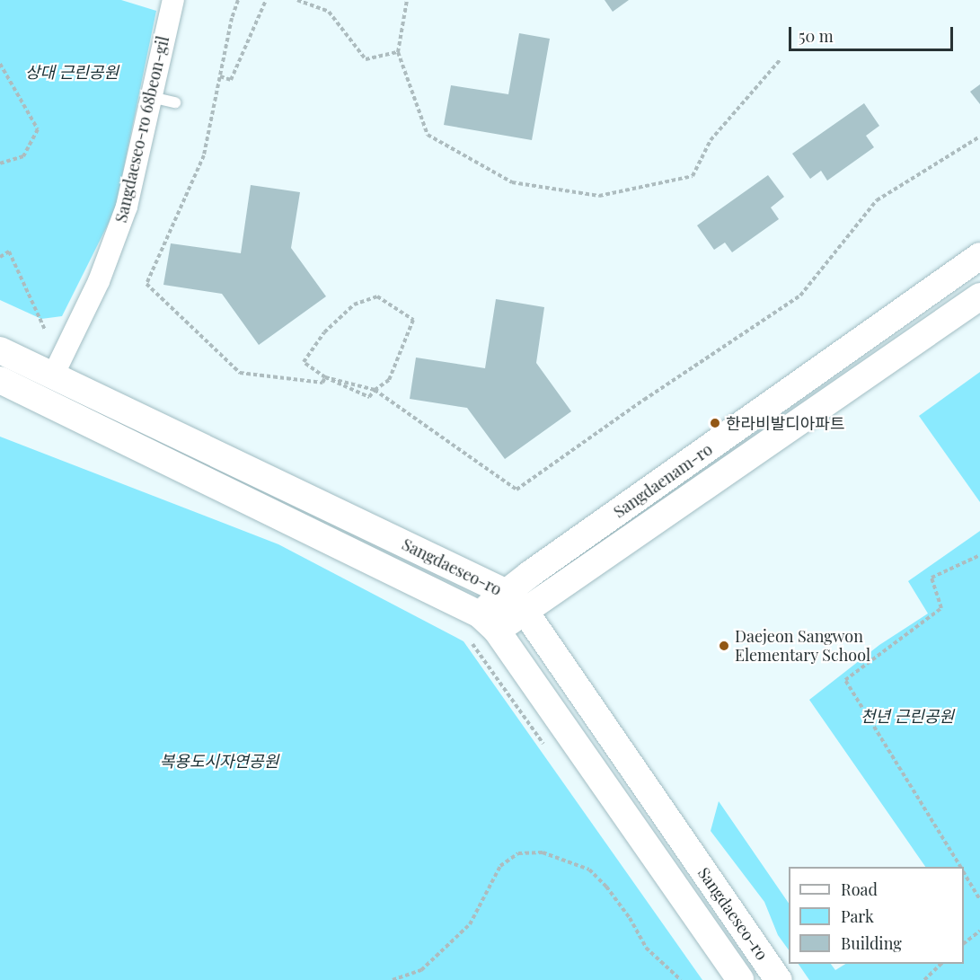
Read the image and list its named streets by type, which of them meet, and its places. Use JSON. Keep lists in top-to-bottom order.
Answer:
{
  "streets": {
    "street": ["Sangdaeseo-ro 68beon-gil", "Sangdaenam-ro", "Sangdaeseo-ro"]
  },
  "crossings": [
    ["Sangdaeseo-ro 68beon-gil", "Sangdaeseo-ro"],
    ["Sangdaenam-ro", "Sangdaeseo-ro"]
  ],
  "parks": ["상대 근린공원", "천년 근린공원", "복용도시자연공원"],
  "places": ["한라비발디아파트", "Daejeon Sangwon Elementary School"],
  "legend": ["Road", "Park", "Building"],
  "scale_bar": "50 m"
}
